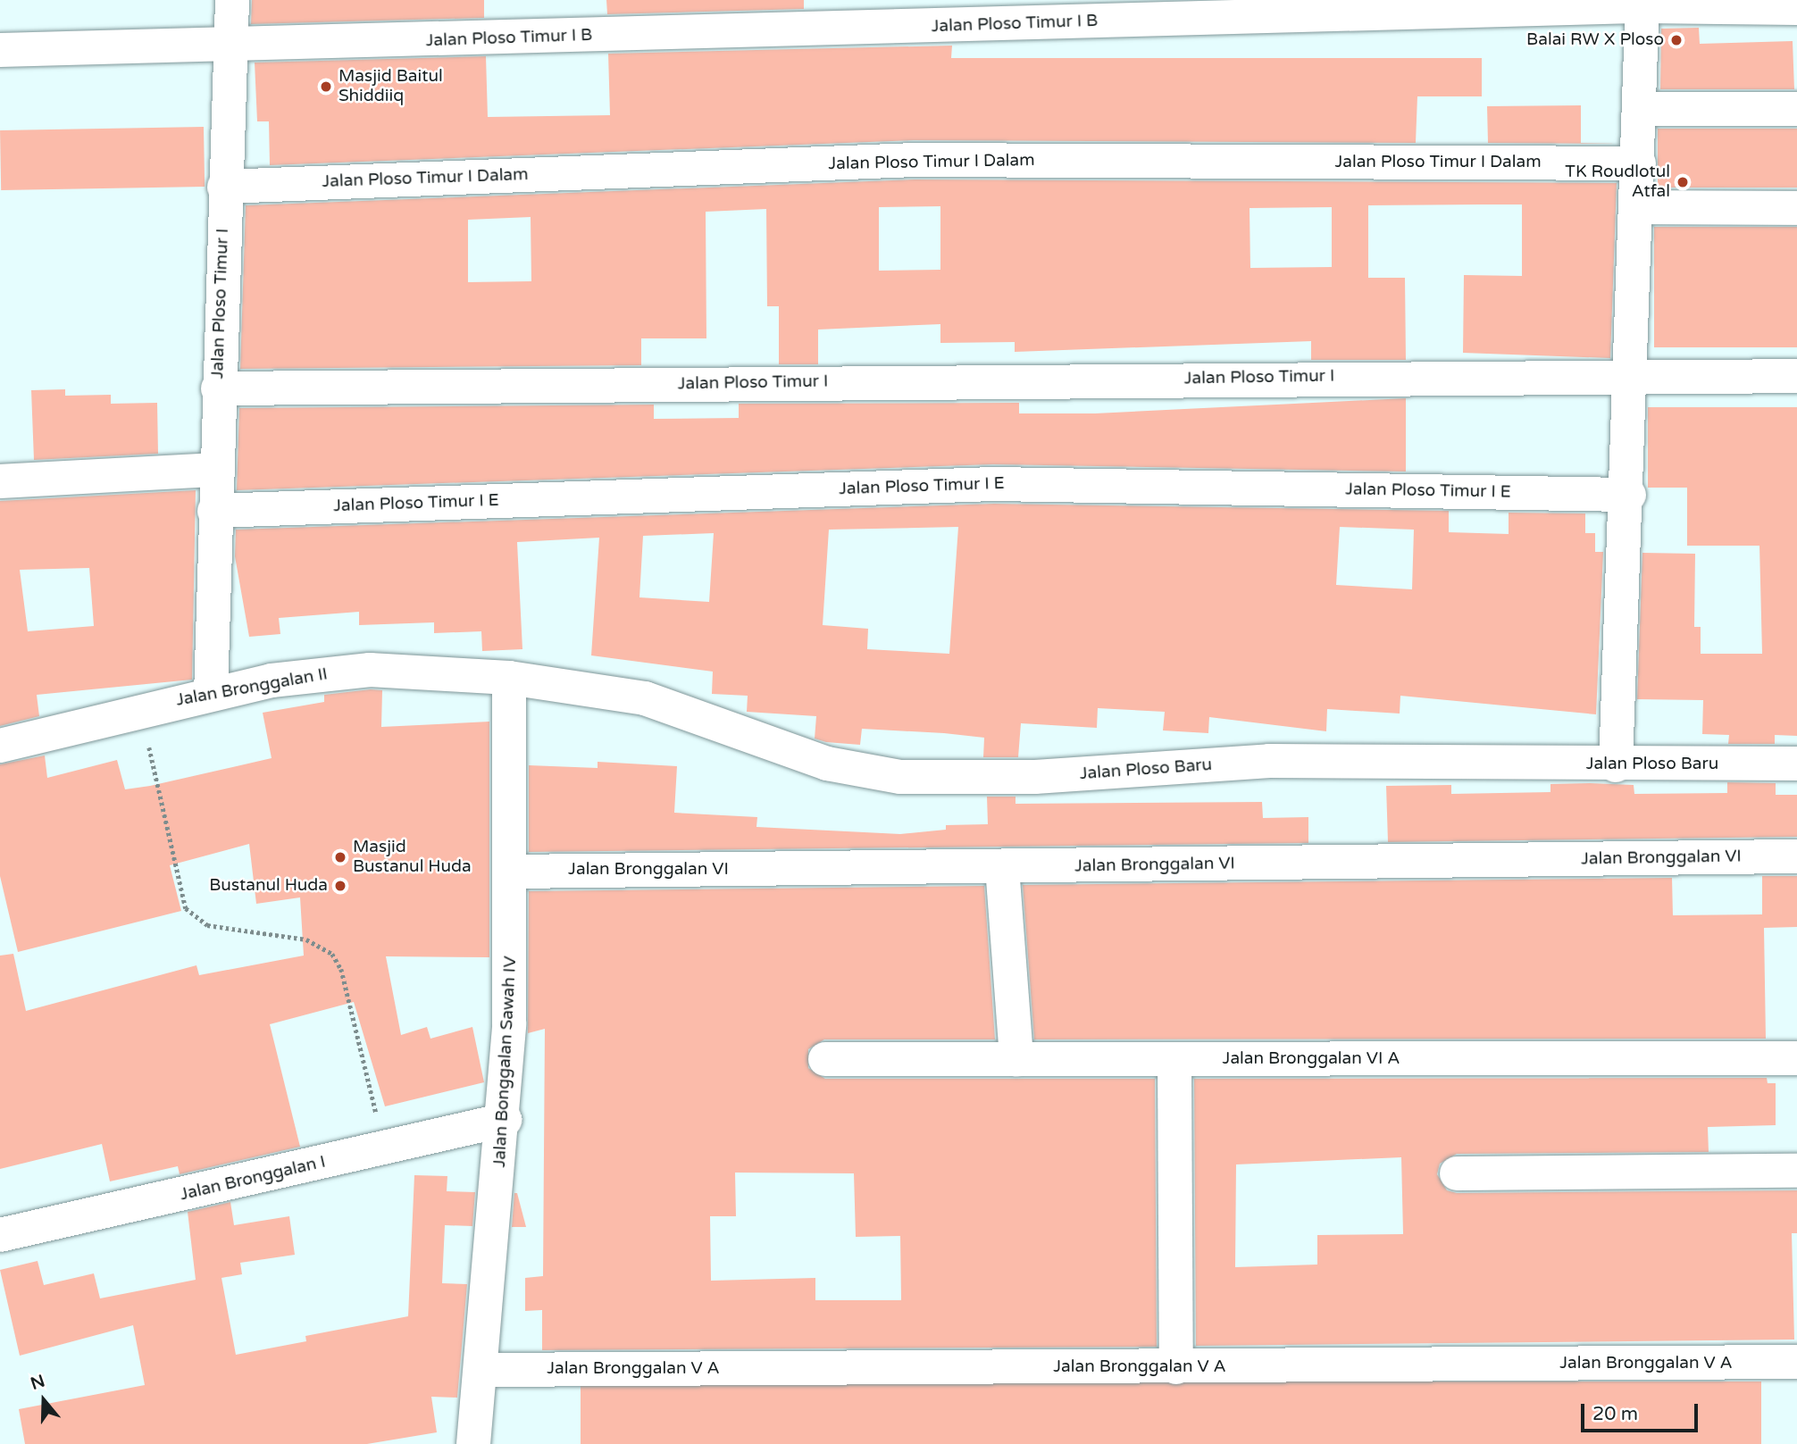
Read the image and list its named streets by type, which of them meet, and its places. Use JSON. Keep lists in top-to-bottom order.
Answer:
{
  "streets": {
    "street": [
      "Jalan Ploso Timur I B",
      "Jalan Ploso Timur I Dalam",
      "Jalan Ploso Timur I",
      "Jalan Ploso Timur I E",
      "Jalan Bronggalan II",
      "Jalan Ploso Baru",
      "Jalan Bronggalan VI",
      "Jalan Bronggalan VI A",
      "Jalan Bonggalan Sawah IV",
      "Jalan Bronggalan I",
      "Jalan Bronggalan V A"
    ]
  },
  "crossings": [
    ["Jalan Ploso Timur I B", "Jalan Ploso Timur I"],
    ["Jalan Ploso Timur I Dalam", "Jalan Ploso Timur I"],
    ["Jalan Bronggalan II", "Jalan Ploso Baru"],
    ["Jalan Bronggalan II", "Jalan Bonggalan Sawah IV"],
    ["Jalan Ploso Baru", "Jalan Bonggalan Sawah IV"],
    ["Jalan Bronggalan VI", "Jalan Bonggalan Sawah IV"],
    ["Jalan Bonggalan Sawah IV", "Jalan Bronggalan I"],
    ["Jalan Bonggalan Sawah IV", "Jalan Bronggalan V A"]
  ],
  "places": [
    "Balai RW X Ploso",
    "Masjid Baitul Shiddiiq",
    "TK Roudlotul Atfal",
    "Masjid Bustanul Huda",
    "Bustanul Huda"
  ],
  "scale_bar": "20 m",
  "north": "top"
}
